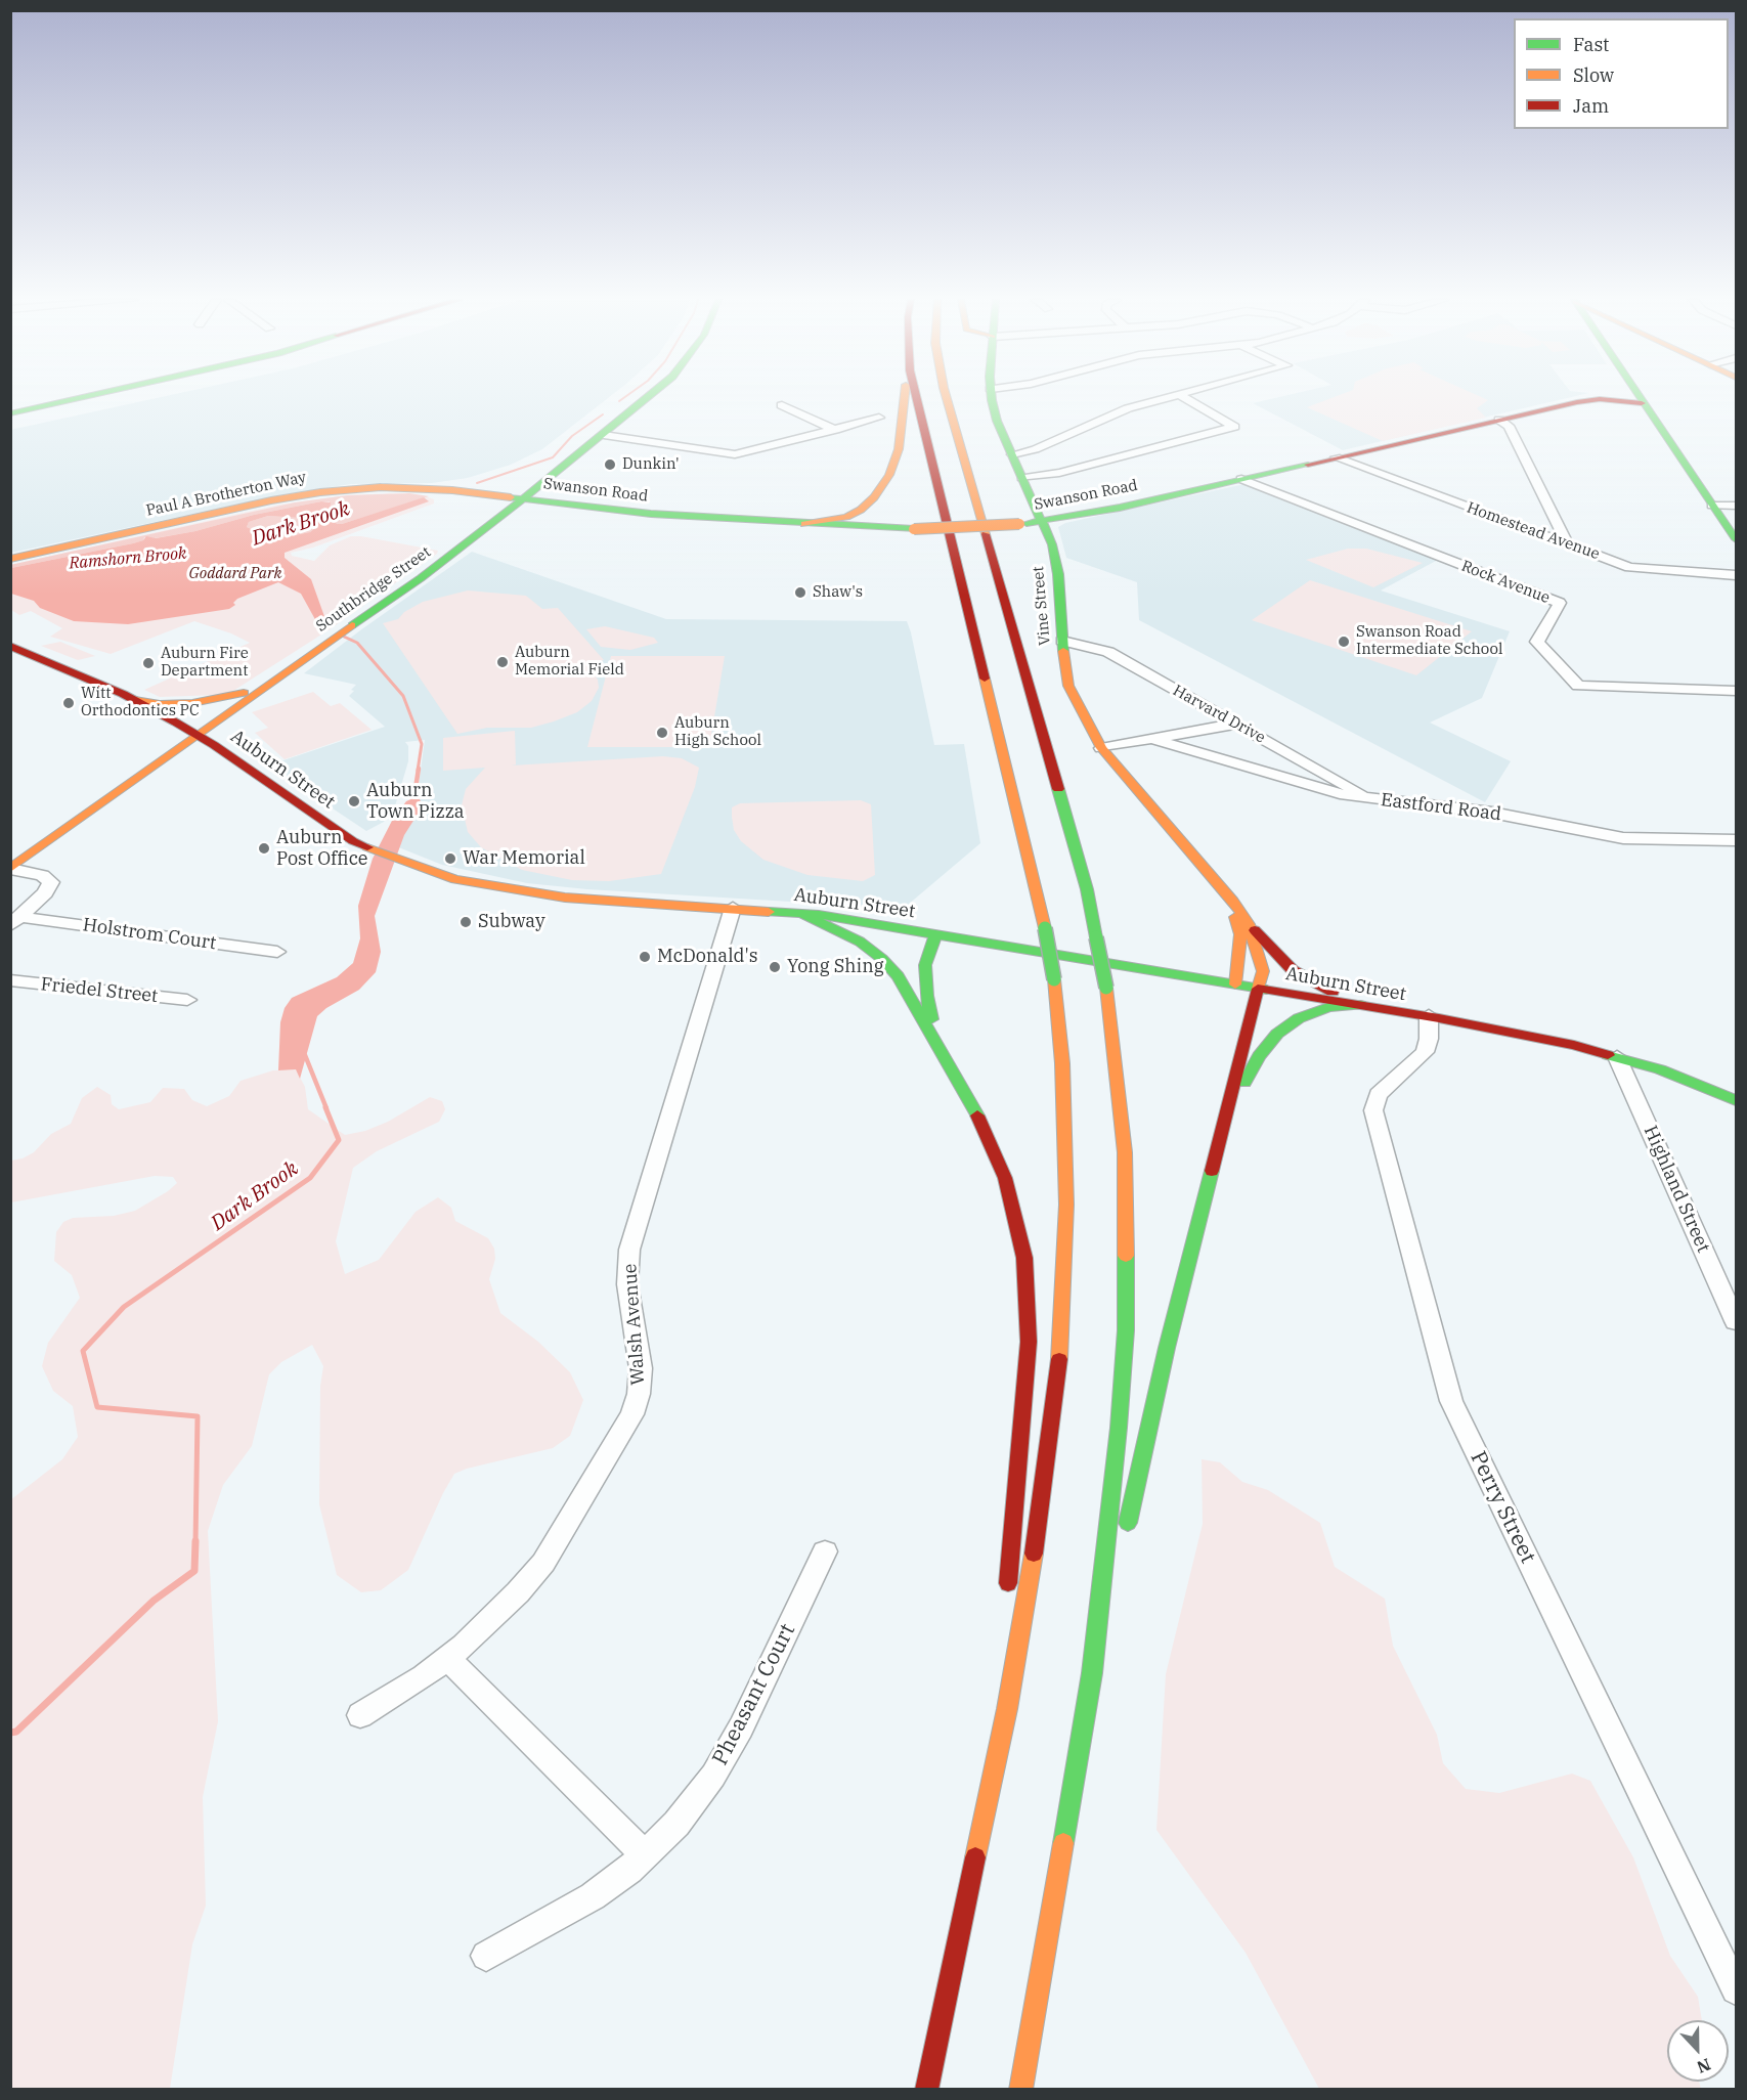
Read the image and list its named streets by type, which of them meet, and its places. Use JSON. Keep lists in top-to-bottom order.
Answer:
{
  "streets": {
    "main road": [
      "Swanson Road",
      "Paul A Brotherton Way",
      "Southbridge Street",
      "Vine Street",
      "Auburn Street"
    ],
    "street": [
      "Homestead Avenue",
      "Rock Avenue",
      "Harvard Drive",
      "Eastford Road",
      "Holstrom Court",
      "Friedel Street",
      "Highland Street",
      "Walsh Avenue",
      "Perry Street",
      "Pheasant Court"
    ]
  },
  "crossings": [
    ["Swanson Road", "Paul A Brotherton Way"],
    ["Swanson Road", "Homestead Avenue"],
    ["Swanson Road", "Rock Avenue"],
    ["Swanson Road", "Southbridge Street"],
    ["Swanson Road", "Vine Street"],
    ["Paul A Brotherton Way", "Southbridge Street"],
    ["Southbridge Street", "Auburn Street"],
    ["Vine Street", "Harvard Drive"],
    ["Vine Street", "Auburn Street"],
    ["Harvard Drive", "Eastford Road"],
    ["Auburn Street", "Highland Street"],
    ["Auburn Street", "Walsh Avenue"],
    ["Auburn Street", "Perry Street"]
  ],
  "water": ["Dark Brook", "Ramshorn Brook"],
  "parks": ["Goddard Park"],
  "places": [
    "Dunkin'",
    "Shaw's",
    "Swanson Road Intermediate School",
    "Auburn Memorial Field",
    "Auburn Fire Department",
    "Witt Orthodontics PC",
    "Auburn High School",
    "Auburn Town Pizza",
    "Auburn Post Office",
    "War Memorial",
    "Subway",
    "McDonald's",
    "Yong Shing"
  ],
  "legend": ["Fast", "Slow", "Jam"],
  "north": "bottom"
}
